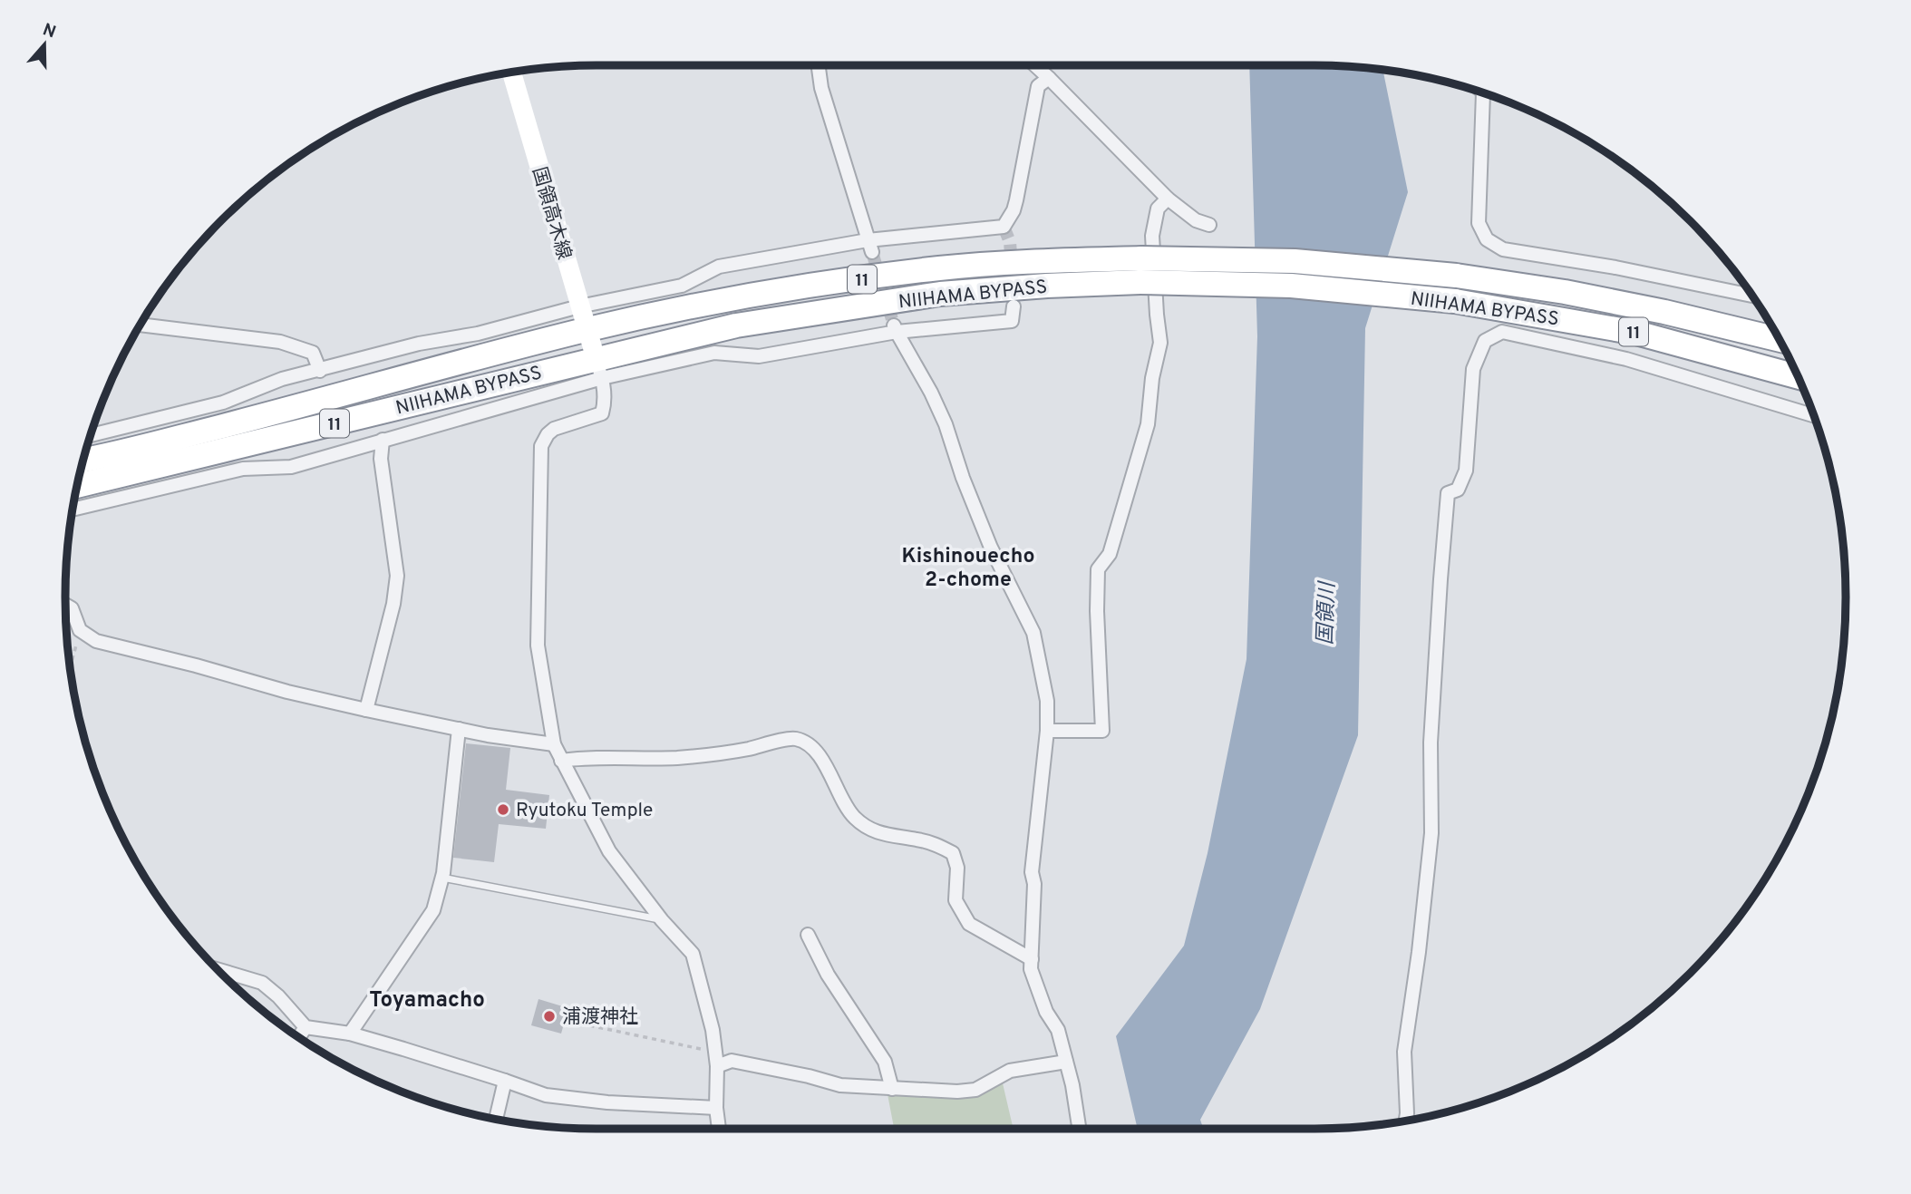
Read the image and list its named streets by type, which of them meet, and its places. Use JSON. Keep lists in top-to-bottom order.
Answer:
{
  "streets": {
    "highway": ["11", "NIIHAMA BYPASS"],
    "main road": ["国領高木線"]
  },
  "crossings": [
    ["国領高木線", "NIIHAMA BYPASS"]
  ],
  "districts": ["Kishinouecho 2-chome", "Toyamacho"],
  "water": ["国領川"],
  "places": ["Ryutoku Temple", "浦渡神社"],
  "north": "top"
}
